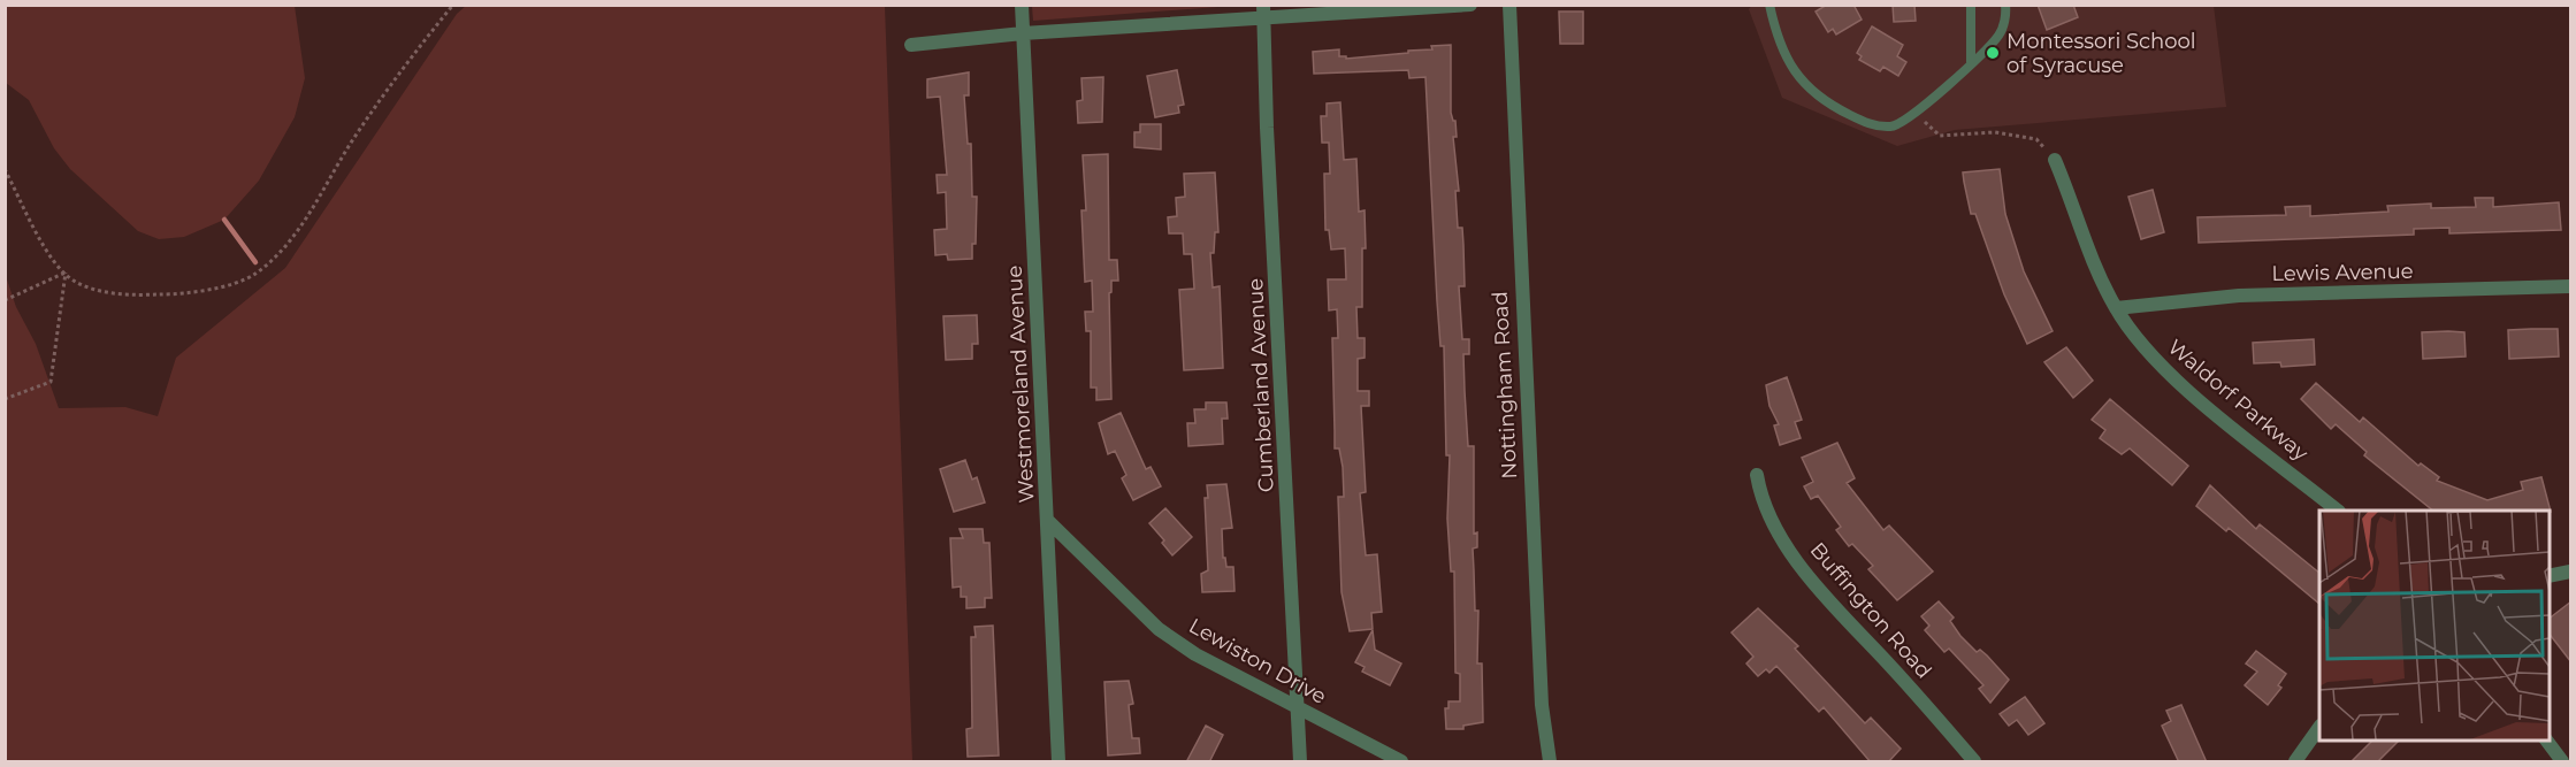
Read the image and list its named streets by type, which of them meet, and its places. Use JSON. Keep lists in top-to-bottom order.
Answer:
{
  "streets": {
    "street": [
      "Lewis Avenue",
      "Westmoreland Avenue",
      "Cumberland Avenue",
      "Nottingham Road",
      "Waldorf Parkway",
      "Buffington Road",
      "Lewiston Drive"
    ]
  },
  "crossings": [
    ["Lewis Avenue", "Waldorf Parkway"],
    ["Westmoreland Avenue", "Lewiston Drive"],
    ["Cumberland Avenue", "Lewiston Drive"]
  ],
  "places": ["Montessori School of Syracuse"]
}
